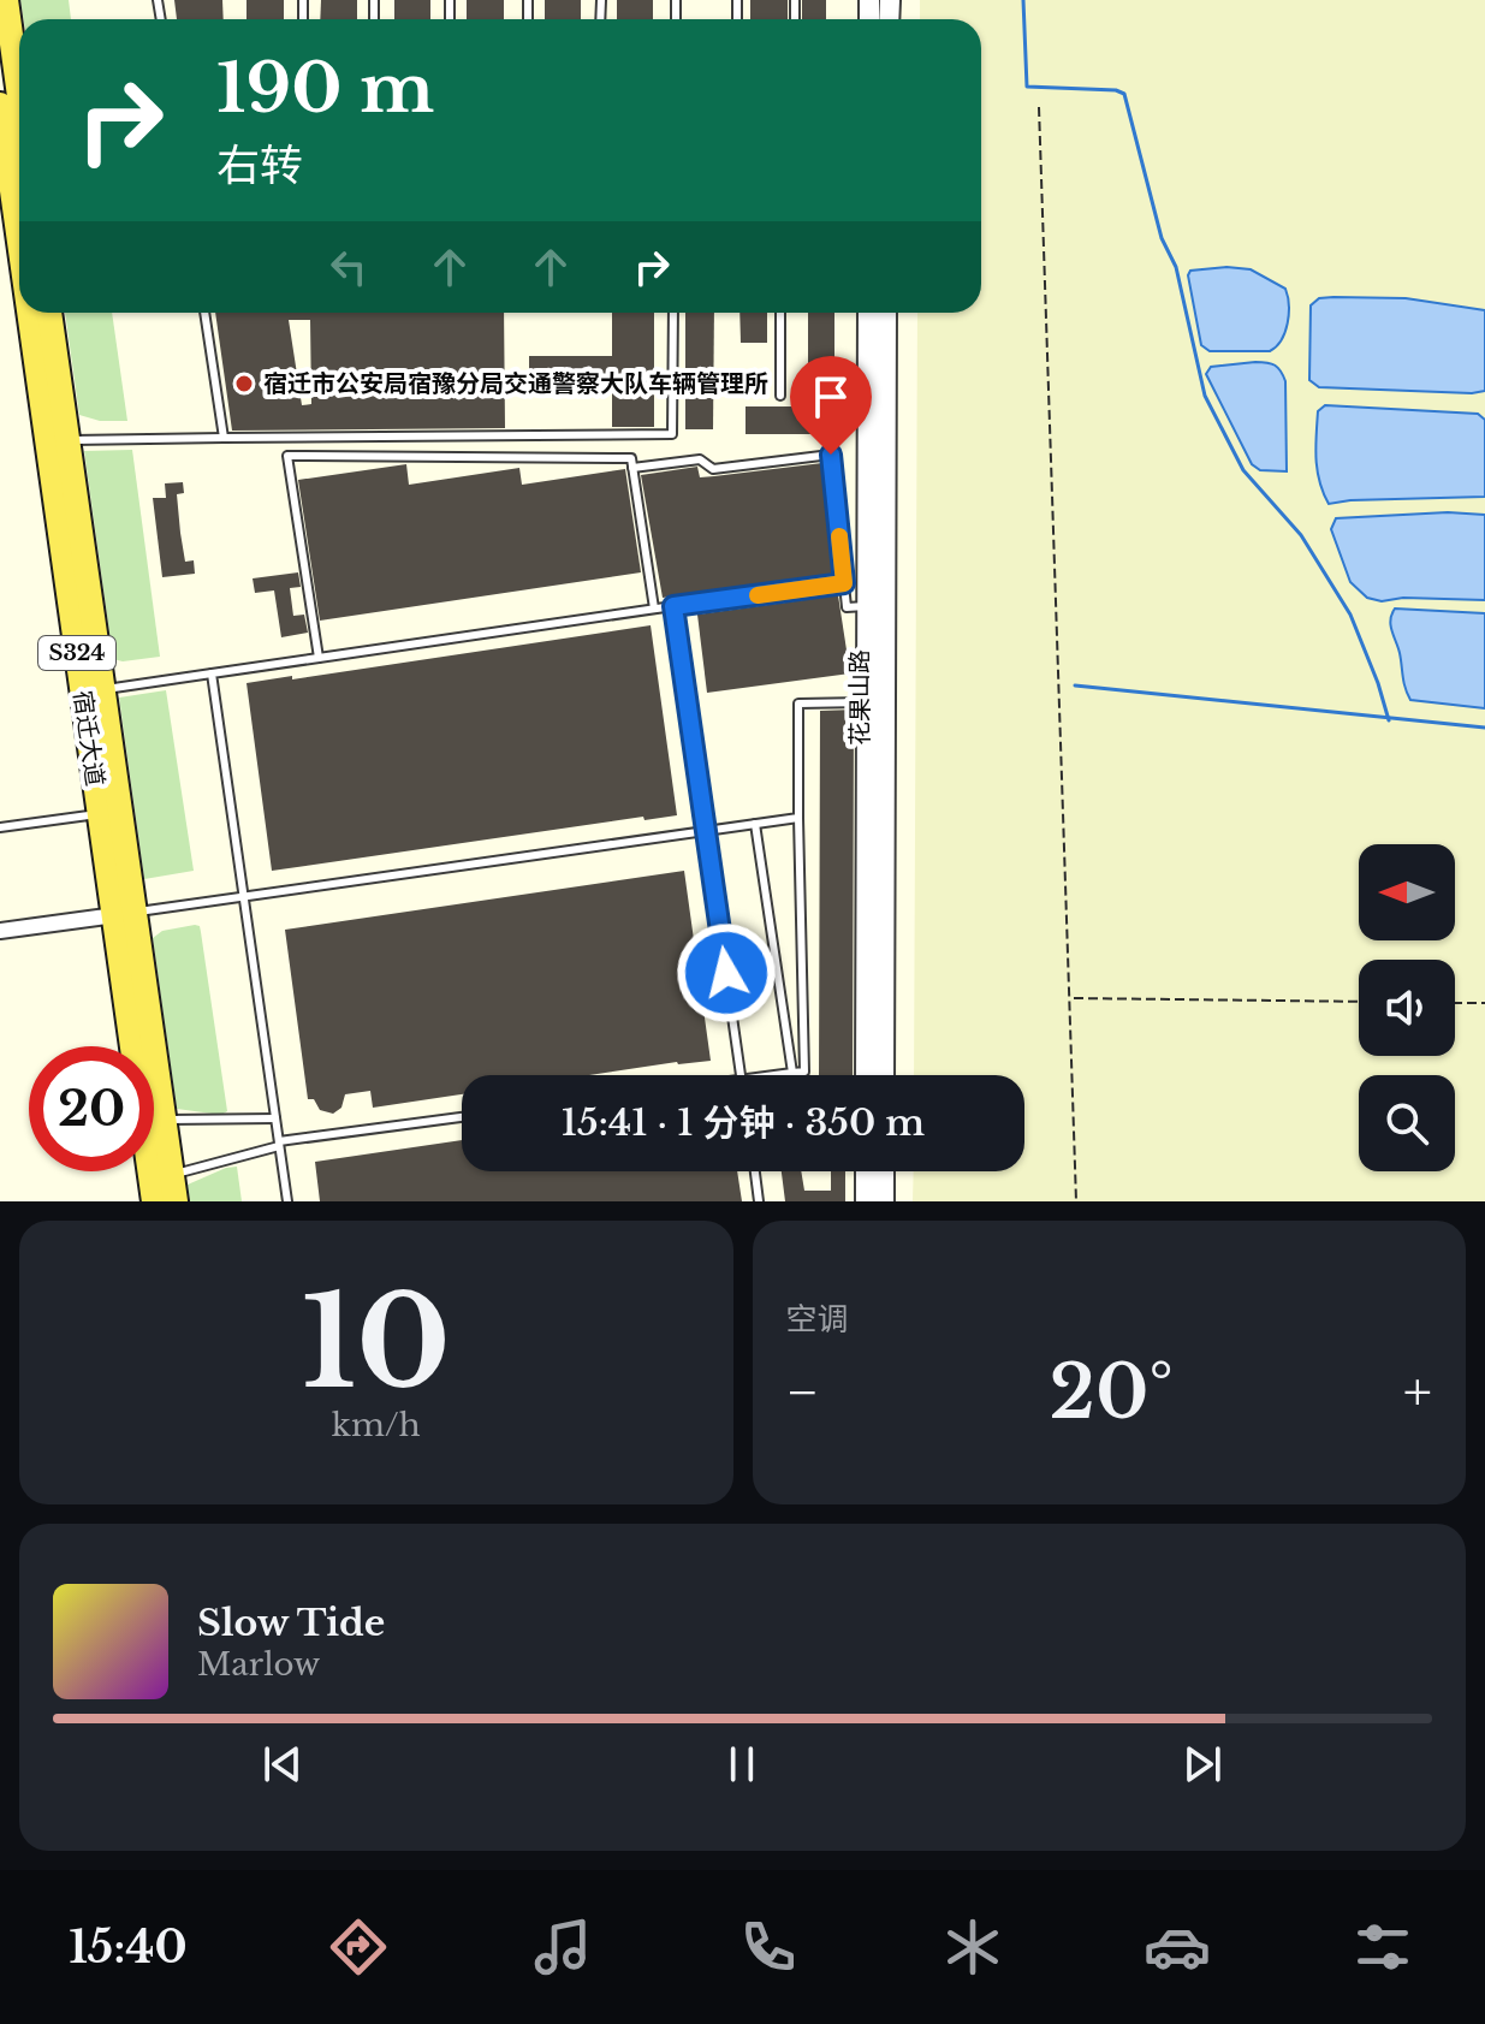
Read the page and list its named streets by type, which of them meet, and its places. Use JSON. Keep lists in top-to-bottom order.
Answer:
{
  "streets": {
    "main road": ["S324", "宿迁大道"],
    "street": ["花果山路"]
  },
  "places": ["宿迁市公安局宿豫分局交通警察大队车辆管理所"],
  "north": "left",
  "page": {
    "turn": ["190 m", "右转"],
    "limit": "20",
    "trip": "15:41 · 1 分钟 · 350 m",
    "tile": [
      ["10", "km/h"],
      "空调"
    ],
    "heat": ["−", "20°", "+"],
    "song": ["Slow Tide", "Marlow"],
    "tabs": "15:40"
  }
}
